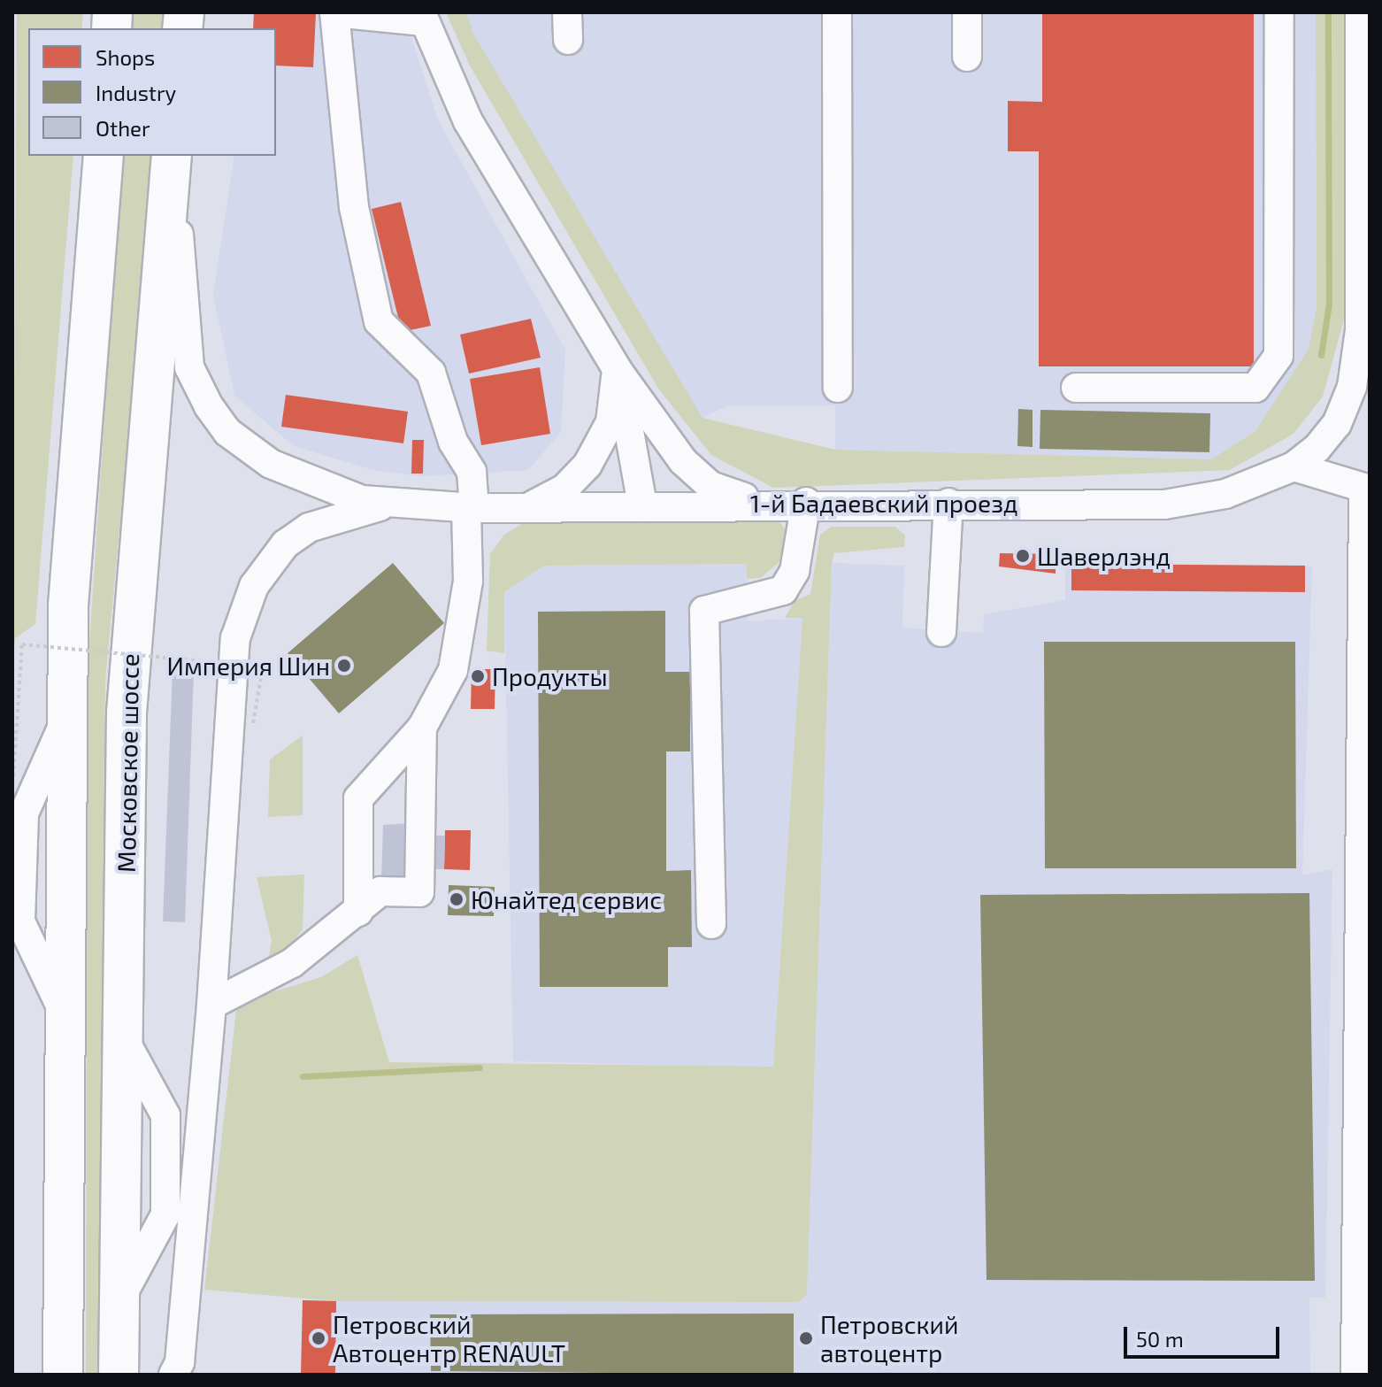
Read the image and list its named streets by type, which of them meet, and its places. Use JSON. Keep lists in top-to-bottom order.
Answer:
{
  "streets": {
    "highway": ["Московское шоссе"],
    "street": ["1-й Бадаевский проезд"]
  },
  "places": [
    "Шаверлэнд",
    "Империя Шин",
    "Продукты",
    "Юнайтед сервис",
    "Петровский Автоцентр RENAULT",
    "Петровский автоцентр"
  ],
  "legend": ["Shops", "Industry", "Other"],
  "scale_bar": "50 m"
}
